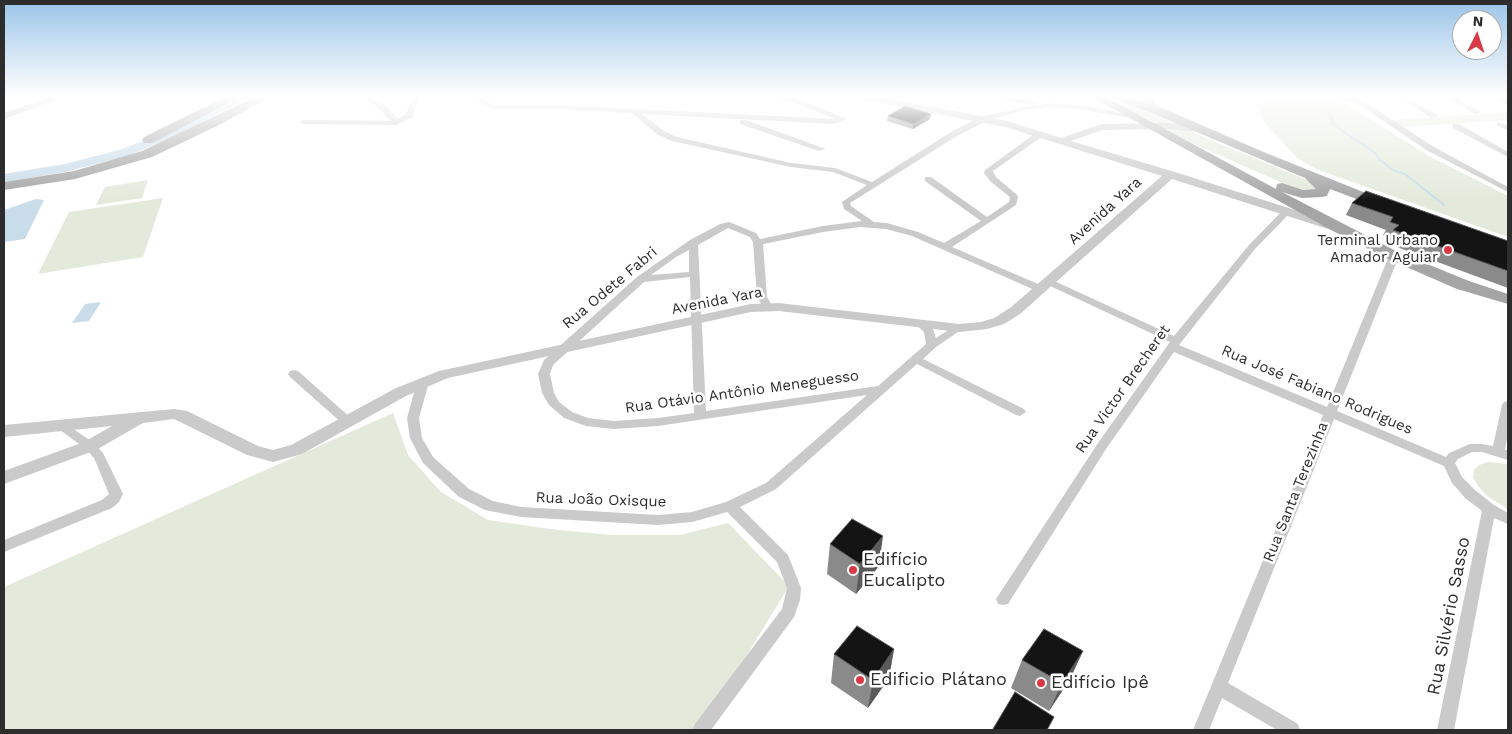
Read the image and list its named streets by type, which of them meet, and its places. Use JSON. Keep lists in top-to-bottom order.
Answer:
{
  "streets": {
    "street": [
      "Avenida Yara",
      "Rua Odete Fabri",
      "Rua Victor Brecheret",
      "Rua José Fabiano Rodrigues",
      "Rua Otávio Antônio Meneguesso",
      "Rua Santa Terezinha",
      "Rua João Oxisque",
      "Rua Silvério Sasso"
    ]
  },
  "crossings": [
    ["Avenida Yara", "Rua Odete Fabri"],
    ["Avenida Yara", "Rua José Fabiano Rodrigues"],
    ["Avenida Yara", "Rua Otávio Antônio Meneguesso"],
    ["Avenida Yara", "Rua João Oxisque"],
    ["Rua Odete Fabri", "Rua Otávio Antônio Meneguesso"],
    ["Rua Victor Brecheret", "Rua José Fabiano Rodrigues"],
    ["Rua José Fabiano Rodrigues", "Rua Santa Terezinha"],
    ["Rua Otávio Antônio Meneguesso", "Rua João Oxisque"]
  ],
  "places": [
    "Terminal Urbano Amador Aguiar",
    "Edifício Eucalipto",
    "Edificio Plátano",
    "Edifício Ipê"
  ],
  "north": "top"
}
